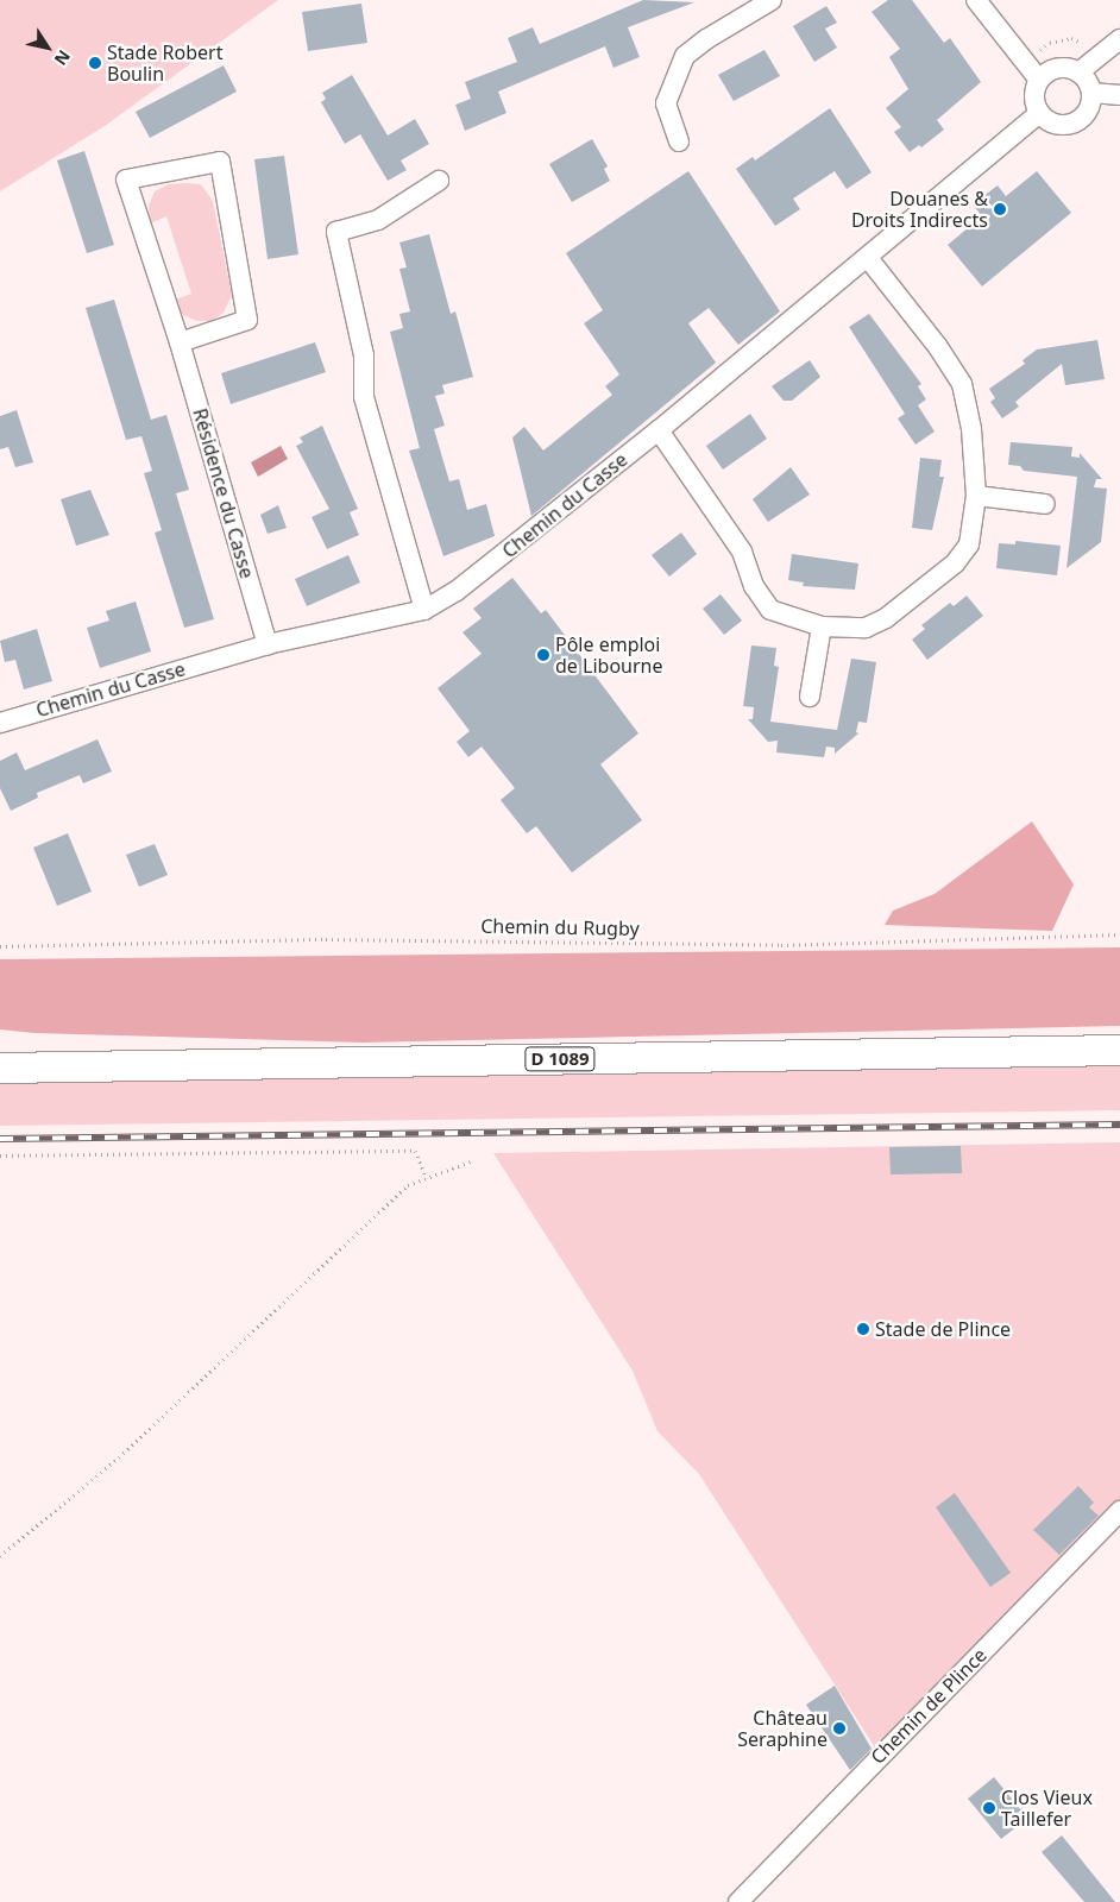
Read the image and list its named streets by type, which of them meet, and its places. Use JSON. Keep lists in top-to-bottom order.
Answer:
{
  "streets": {
    "main road": ["D 1089"],
    "street": ["Résidence du Casse", "Chemin du Casse", "Chemin de Plince"],
    "path": ["Chemin du Rugby"]
  },
  "crossings": [
    ["Résidence du Casse", "Chemin du Casse"]
  ],
  "places": [
    "Stade Robert Boulin",
    "Douanes & Droits Indirects",
    "Pôle emploi de Libourne",
    "Stade de Plince",
    "Château Seraphine",
    "Clos Vieux Taillefer"
  ],
  "north": "bottom right"
}
